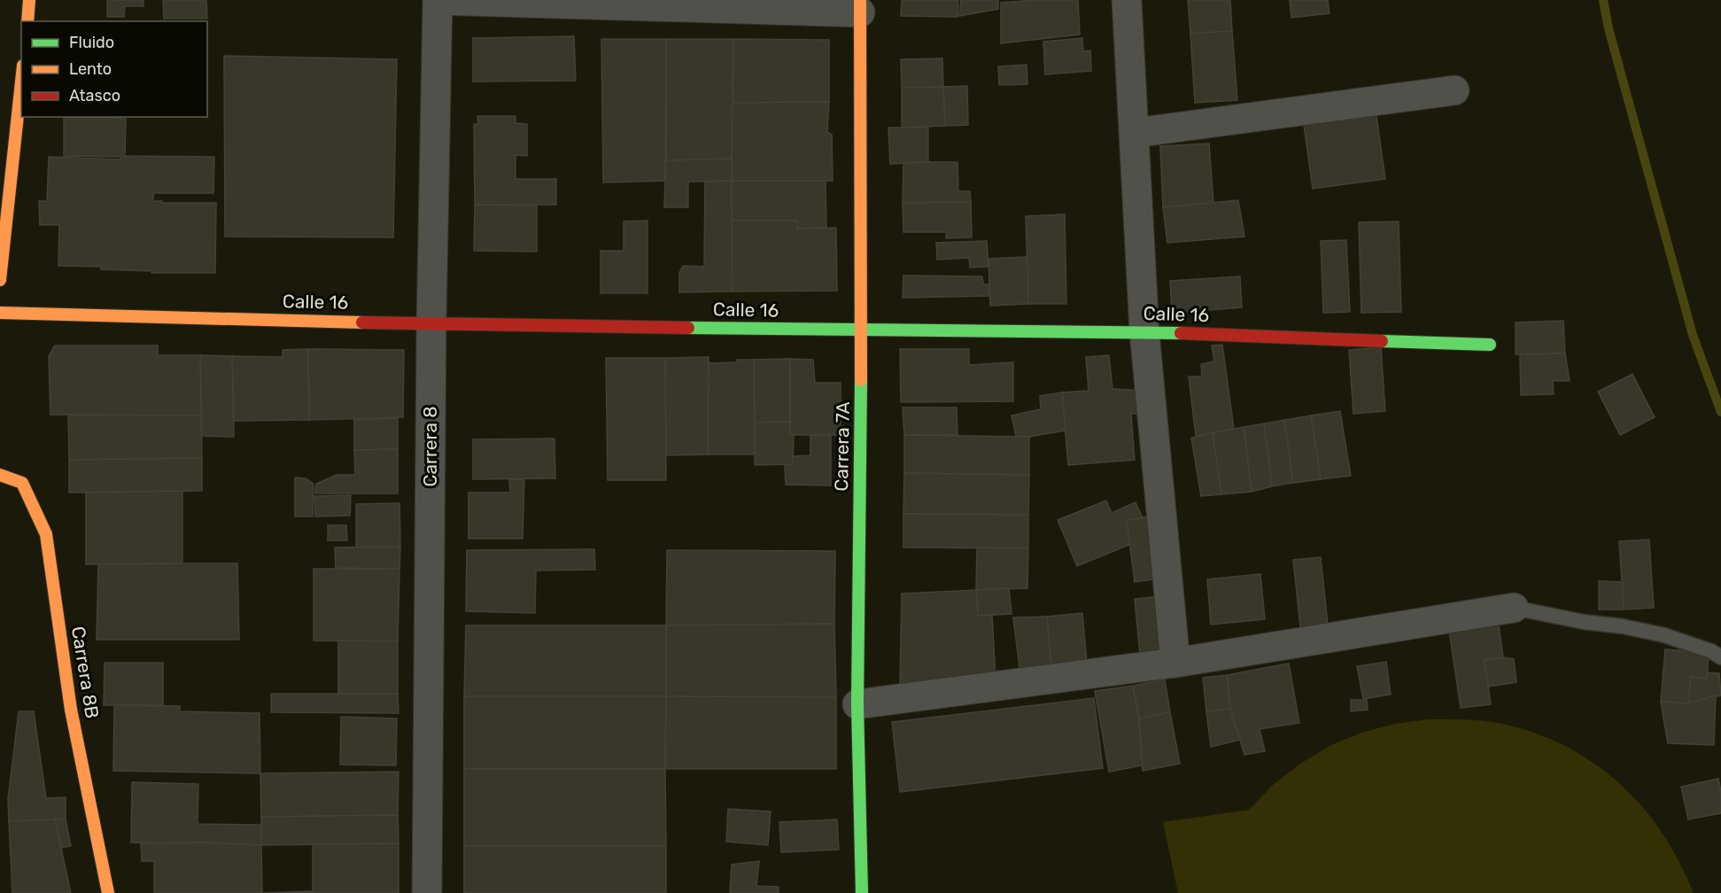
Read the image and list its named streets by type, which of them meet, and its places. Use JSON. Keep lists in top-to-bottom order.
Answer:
{
  "streets": {
    "main road": ["Calle 16", "Carrera 7A", "Carrera 8B"],
    "street": ["Carrera 8"]
  },
  "crossings": [
    ["Calle 16", "Carrera 8"],
    ["Calle 16", "Carrera 7A"]
  ],
  "legend": ["Fluido", "Lento", "Atasco"]
}
